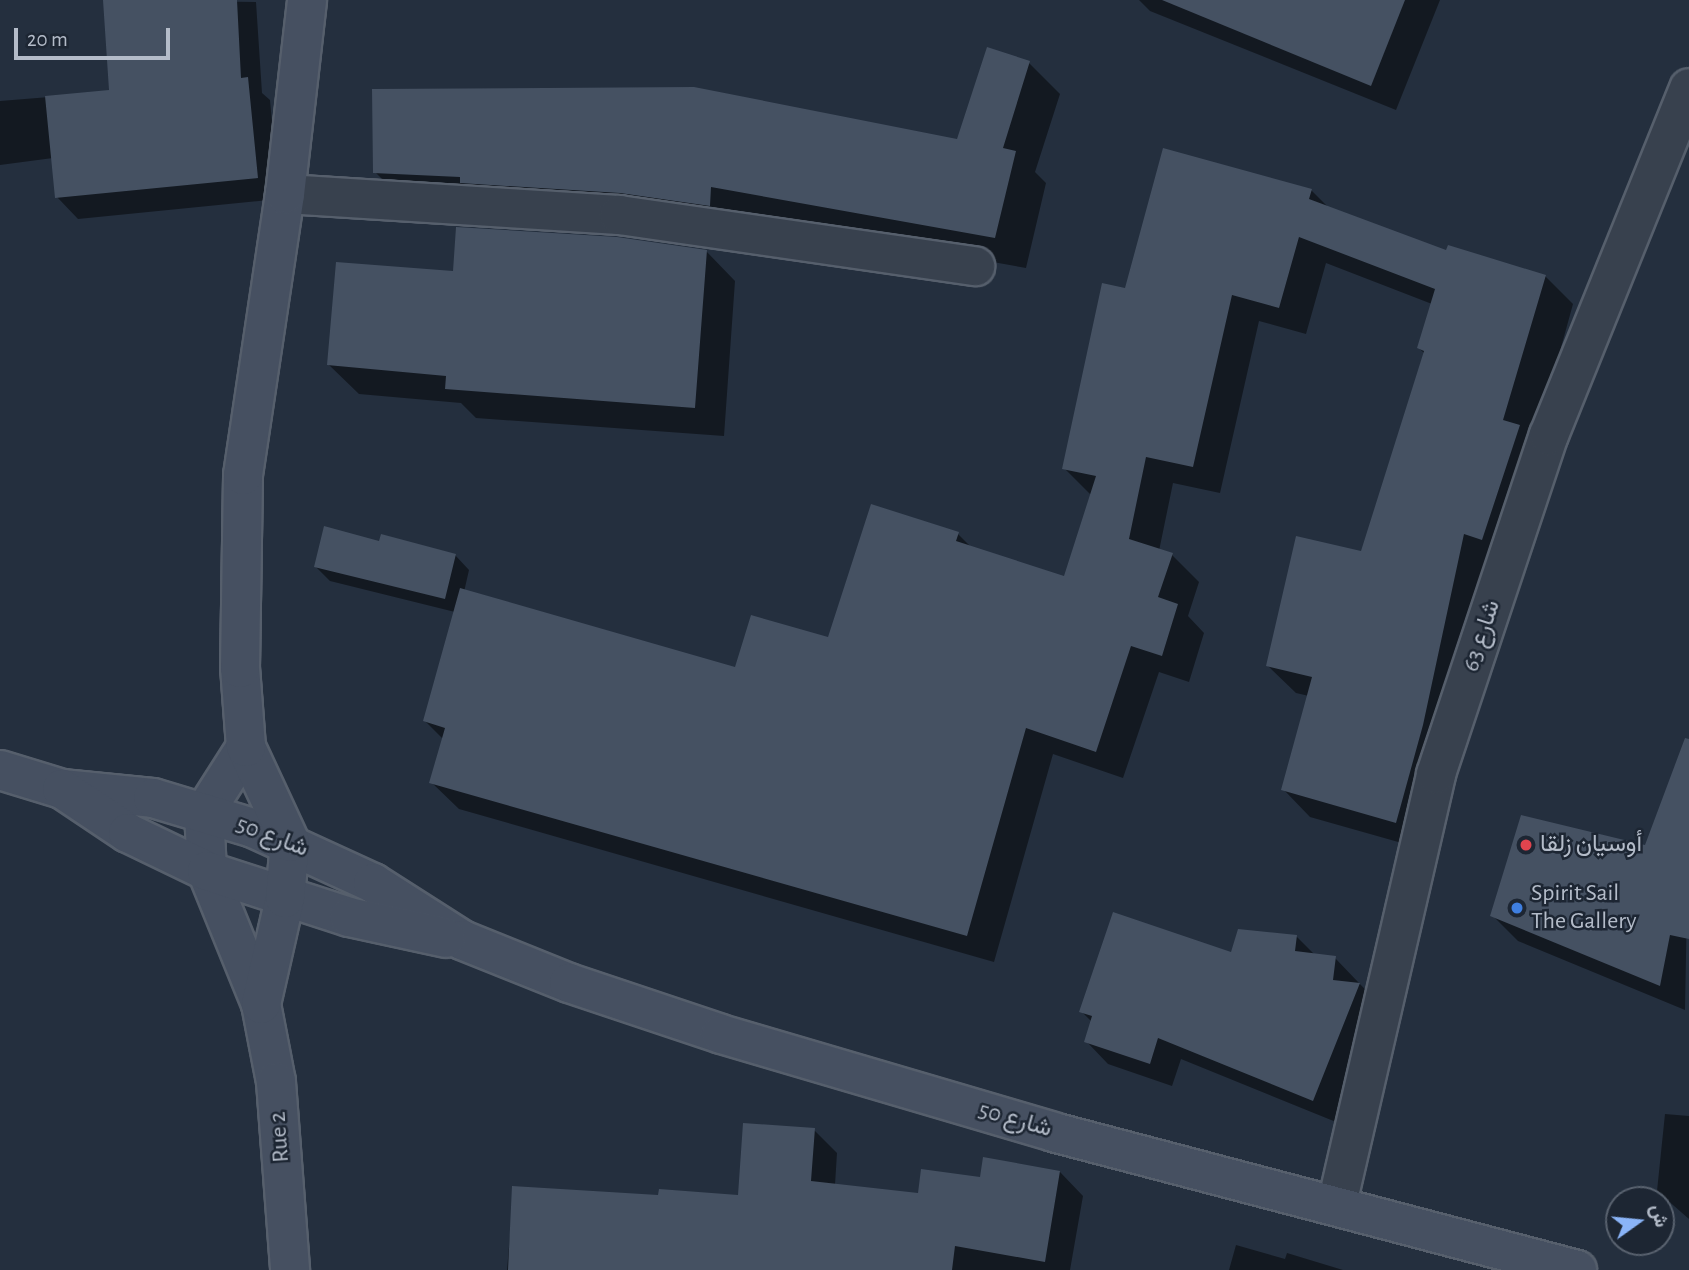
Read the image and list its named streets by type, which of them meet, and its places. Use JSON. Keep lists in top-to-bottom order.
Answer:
{
  "streets": {
    "street": ["شارع 63", "شارع 50", "Rue 2"]
  },
  "crossings": [
    ["شارع 63", "شارع 50"],
    ["شارع 50", "Rue 2"]
  ],
  "places": ["أوسيان زلقا", "Spirit Sail The Gallery"],
  "scale_bar": "20 m",
  "north": "right"
}
